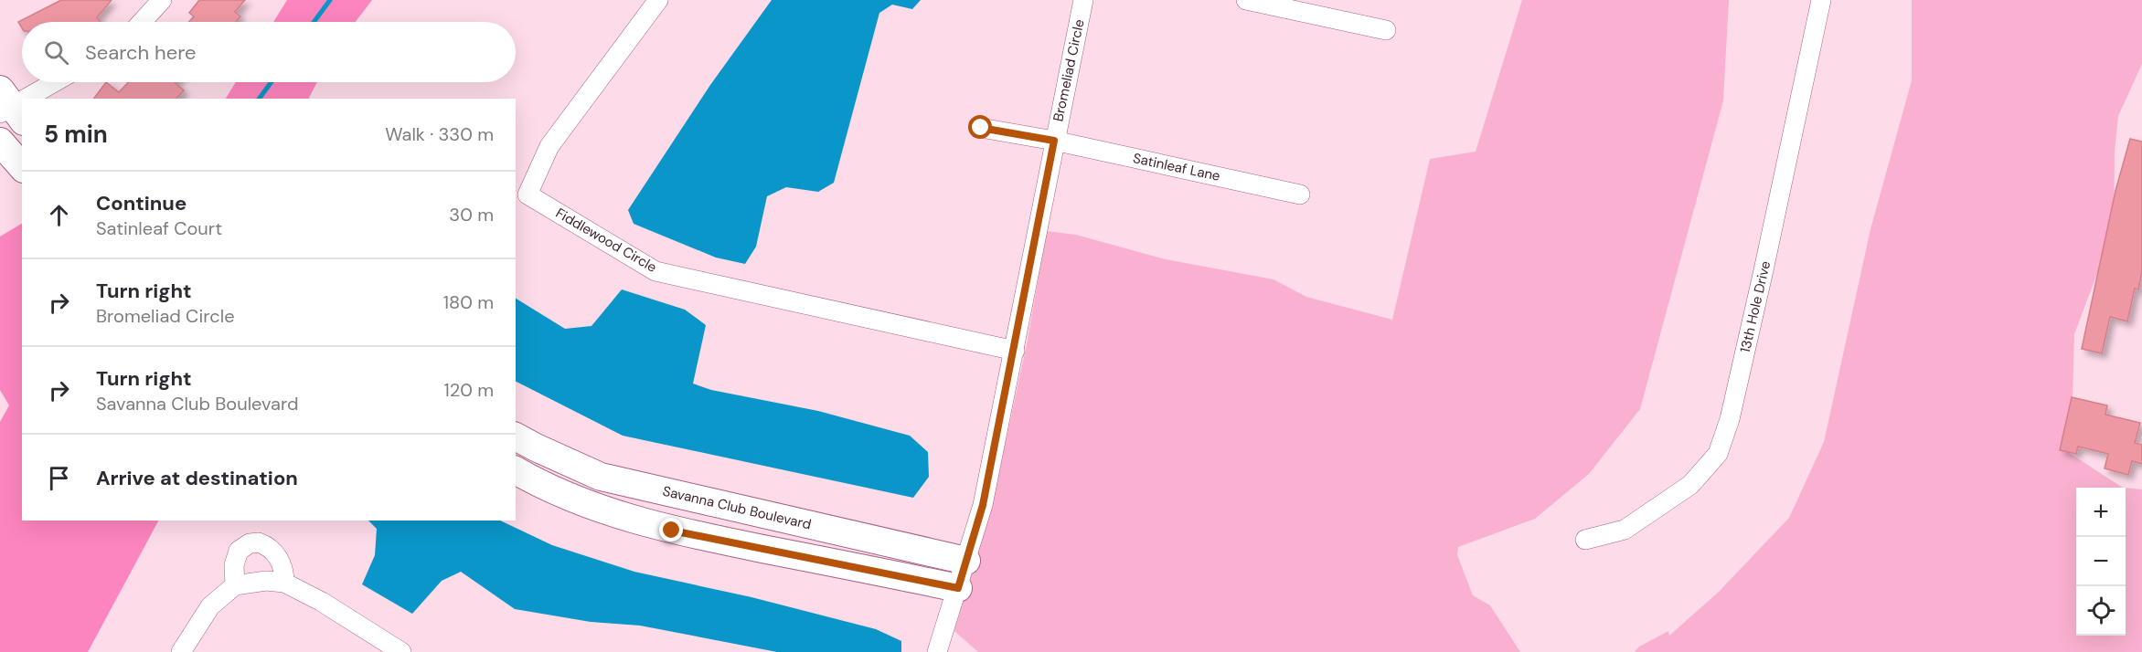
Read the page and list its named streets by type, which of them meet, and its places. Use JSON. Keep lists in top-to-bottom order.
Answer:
{
  "streets": {
    "street": [
      "Bromeliad Circle",
      "Satinleaf Lane",
      "Fiddlewood Circle",
      "13th Hole Drive",
      "Savanna Club Boulevard"
    ]
  },
  "crossings": [
    ["Bromeliad Circle", "Satinleaf Lane"],
    ["Bromeliad Circle", "Fiddlewood Circle"],
    ["Bromeliad Circle", "Savanna Club Boulevard"]
  ],
  "page": {
    "search": "Search here",
    "heading": ["5 min", "Walk · 330 m"],
    "list": [
      ["Continue", "Satinleaf Court", "30 m"],
      ["Turn right", "Bromeliad Circle", "180 m"],
      ["Turn right", "Savanna Club Boulevard", "120 m"],
      "Arrive at destination"
    ],
    "map_buttons": ["+", "−"]
  }
}
